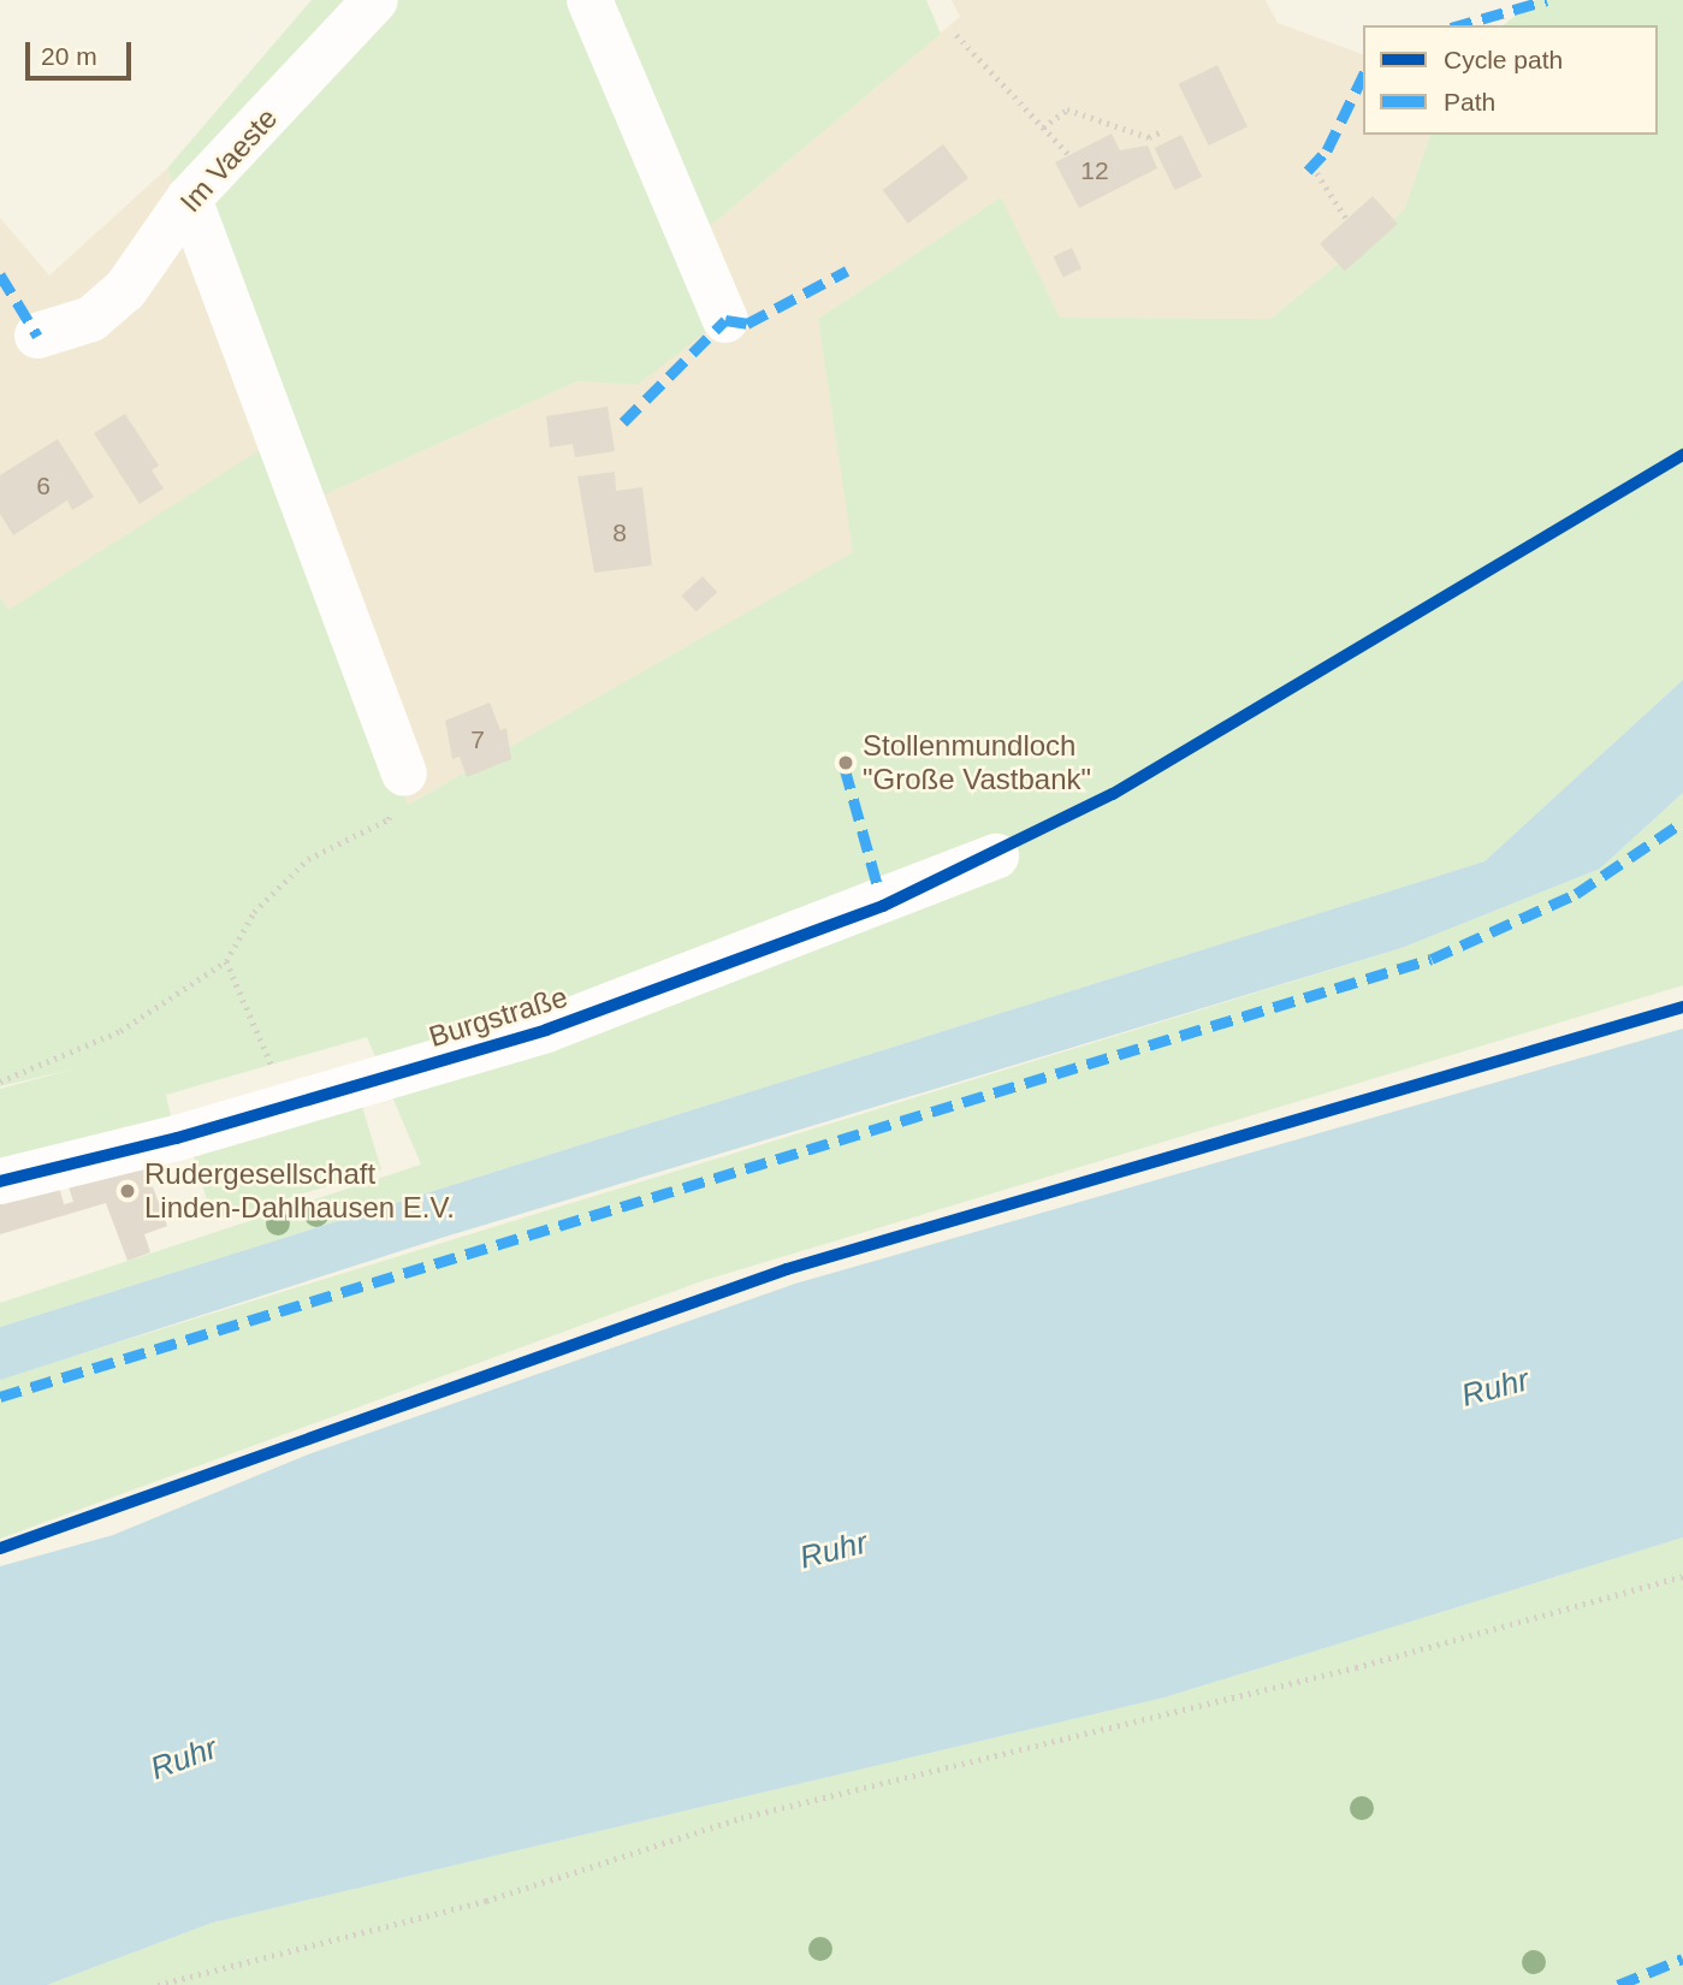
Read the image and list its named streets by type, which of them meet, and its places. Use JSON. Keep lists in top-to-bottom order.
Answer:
{
  "streets": {
    "street": ["Im Vaeste", "Burgstraße"]
  },
  "water": ["Ruhr"],
  "places": ["Stollenmundloch \"Große Vastbank\"", "Rudergesellschaft Linden-Dahlhausen E.V."],
  "house_numbers": [
    "12",
    "6",
    "8",
    "7"
  ],
  "legend": ["Cycle path", "Path"],
  "scale_bar": "20 m"
}
